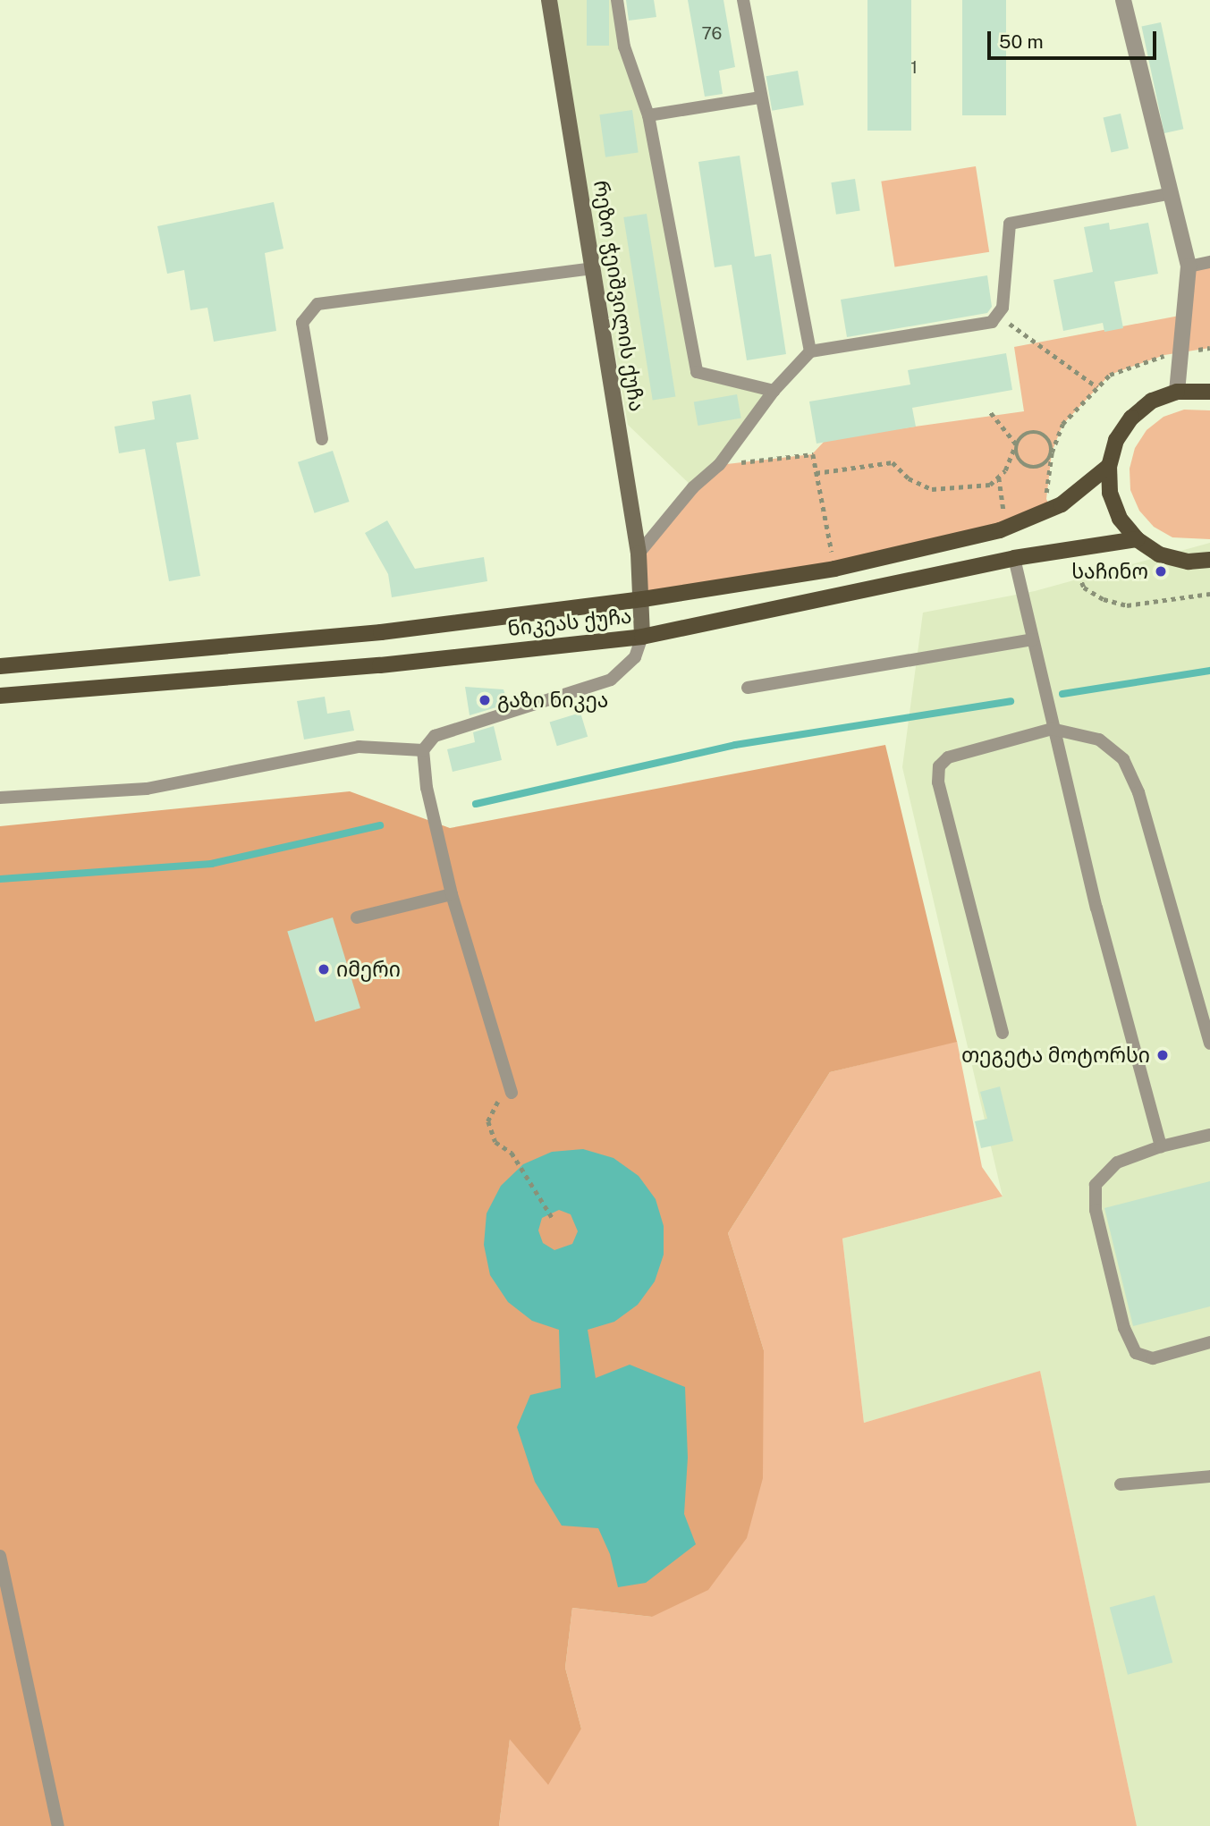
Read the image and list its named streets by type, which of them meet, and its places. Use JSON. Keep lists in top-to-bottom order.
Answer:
{
  "streets": {
    "main road": ["რეზო ჭეიშვილის ქუჩა", "ნიკეას ქუჩა"]
  },
  "crossings": [
    ["რეზო ჭეიშვილის ქუჩა", "ნიკეას ქუჩა"]
  ],
  "places": [
    "საჩინო",
    "გაზი ნიკეა",
    "იმერი",
    "თეგეტა მოტორსი"
  ],
  "house_numbers": ["76", "1"],
  "scale_bar": "50 m"
}
